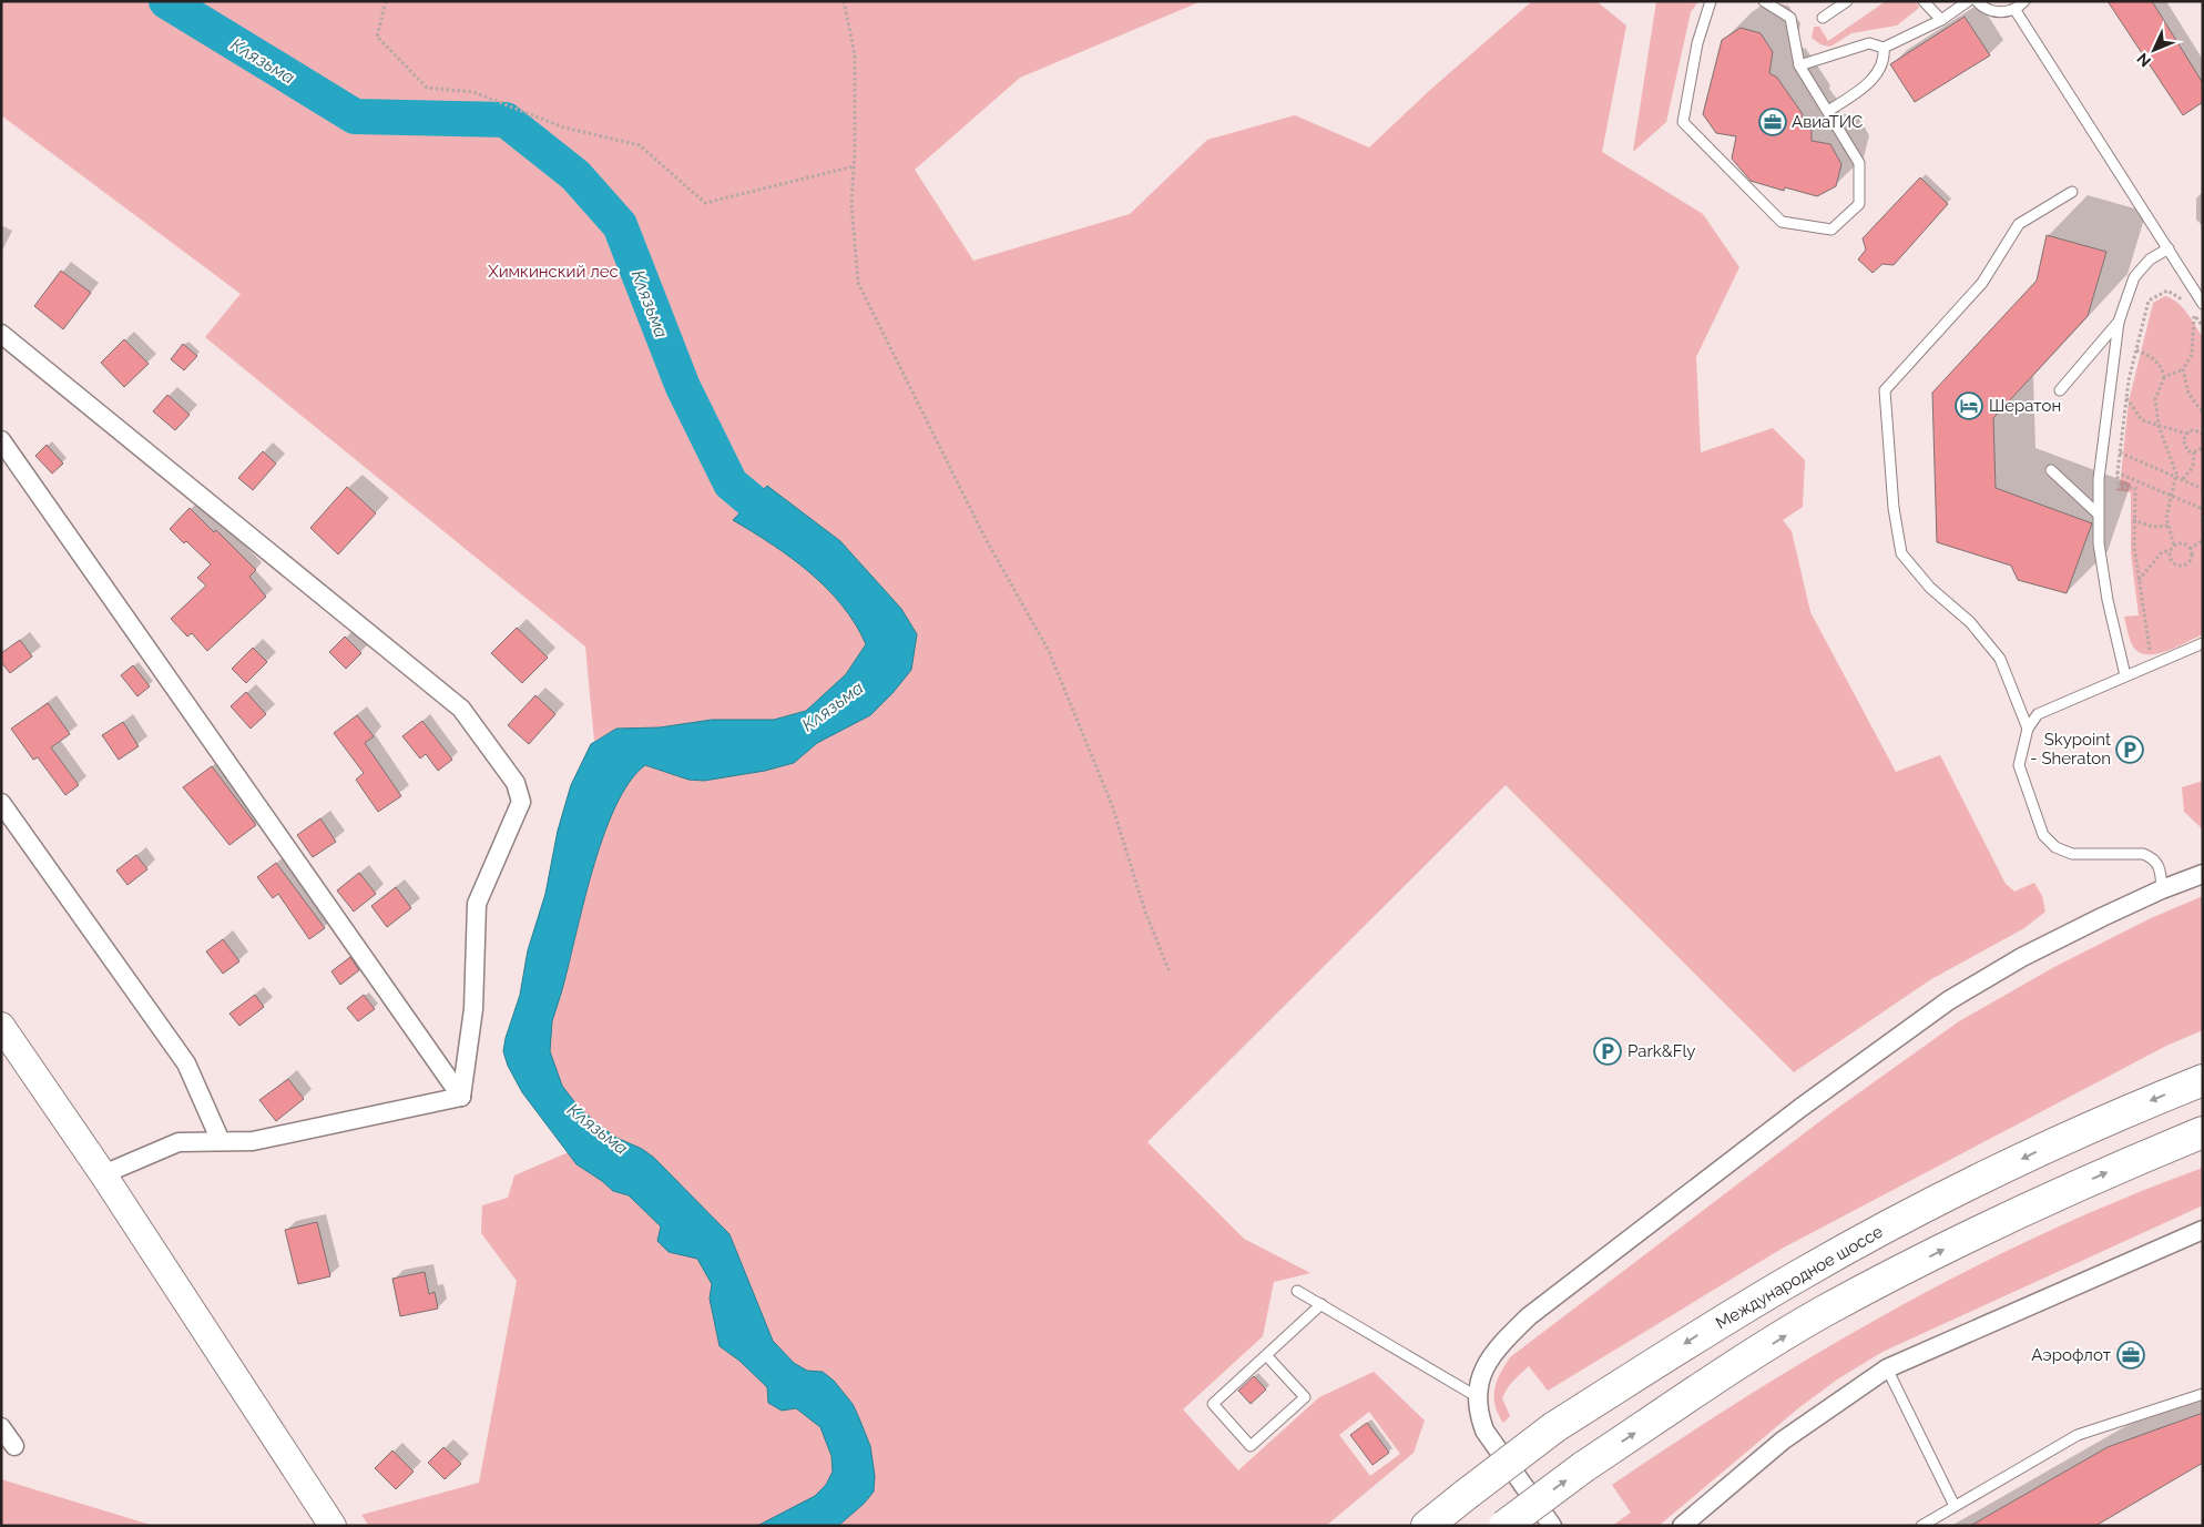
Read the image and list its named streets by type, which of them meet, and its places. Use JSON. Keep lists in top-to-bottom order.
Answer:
{
  "streets": {
    "highway": ["Международное шоссе"]
  },
  "water": ["Клязьма"],
  "parks": ["Химкинский лес"],
  "places": {
    "office": ["АвиаТИС", "Аэрофлот"],
    "hotel": ["Шератон"],
    "parking": ["Skypoint - Sheraton", "Park&Fly"]
  },
  "north": "bottom left"
}
